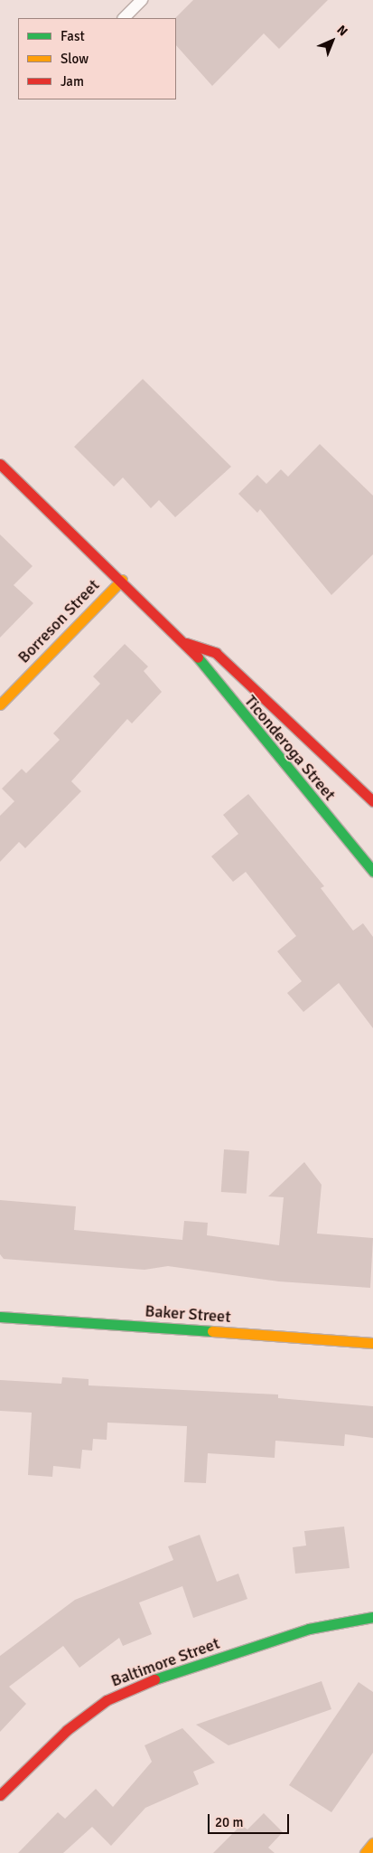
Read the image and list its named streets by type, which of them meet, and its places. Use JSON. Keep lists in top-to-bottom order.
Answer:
{
  "streets": {
    "street": [
      "Borreson Street",
      "Ticonderoga Street",
      "Baker Street",
      "Baltimore Street"
    ]
  },
  "crossings": [
    ["Borreson Street", "Ticonderoga Street"]
  ],
  "legend": ["Fast", "Slow", "Jam"],
  "scale_bar": "20 m",
  "north": "top right"
}
